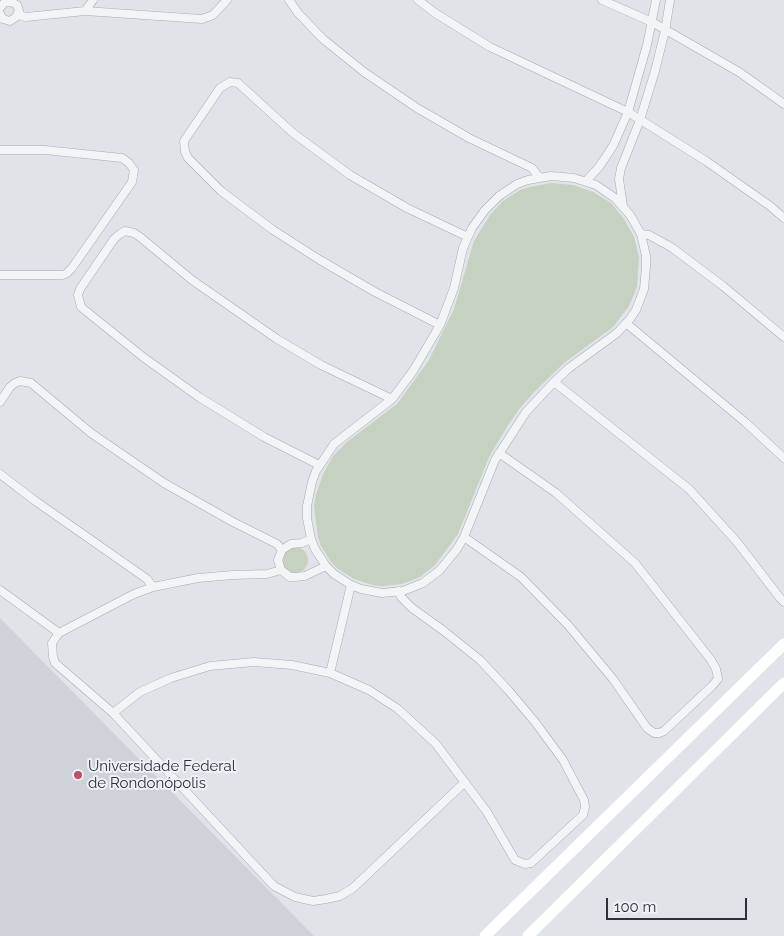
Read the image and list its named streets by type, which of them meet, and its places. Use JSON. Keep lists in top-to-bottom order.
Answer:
{
  "places": ["Universidade Federal de Rondonópolis"],
  "scale_bar": "100 m"
}
